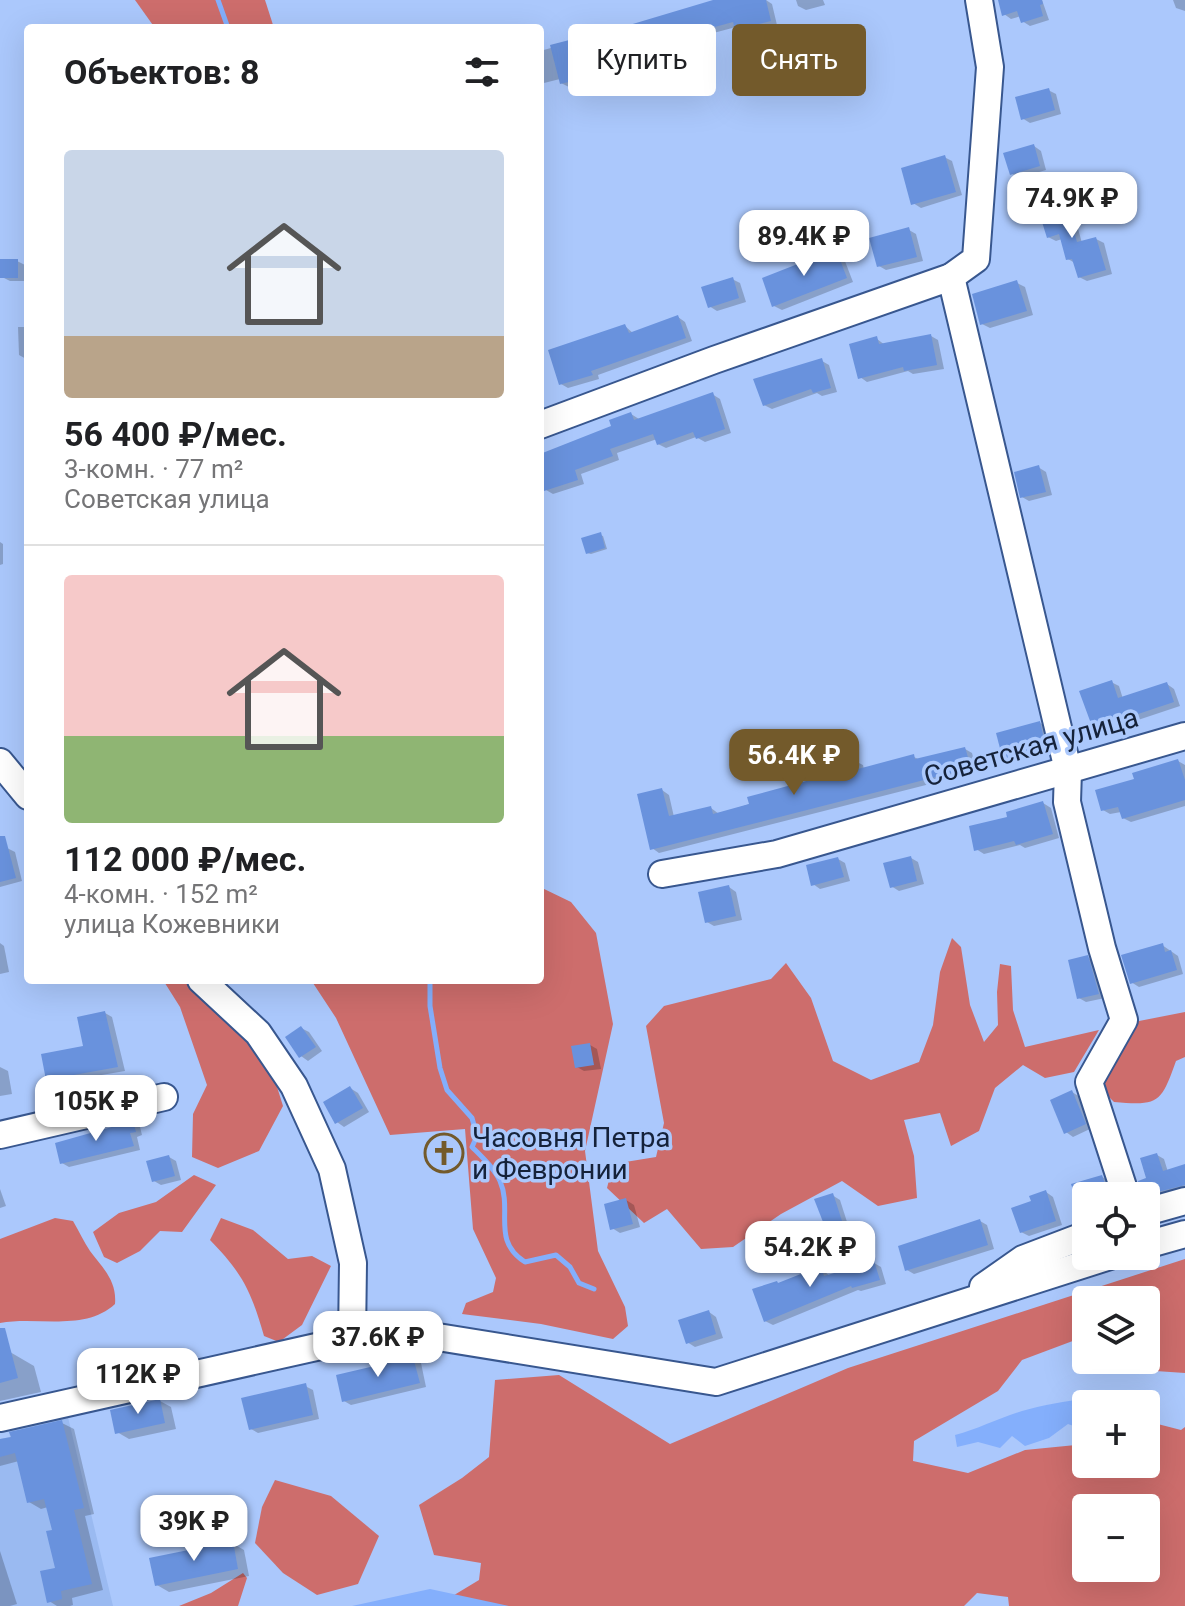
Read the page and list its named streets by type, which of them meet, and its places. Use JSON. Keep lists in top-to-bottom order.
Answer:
{
  "streets": {
    "street": ["Советская улица"]
  },
  "places": {
    "church": ["Часовня Петра и Февронии"]
  },
  "page": {
    "chip": ["Купить", "Снять"],
    "heading": "Объектов: 8",
    "list": [
      {
        "name": "56 400 ₽/мес.",
        "note": "3-комн. · 77 m² · Советская улица"
      },
      {
        "name": "112 000 ₽/мес.",
        "note": "4-комн. · 152 m² · улица Кожевники"
      }
    ],
    "price": [
      "74.9K ₽",
      "89.4K ₽",
      "56.4K ₽",
      "105K ₽",
      "54.2K ₽",
      "37.6K ₽",
      "112K ₽",
      "39K ₽"
    ],
    "map_buttons": ["+", "−"]
  }
}
